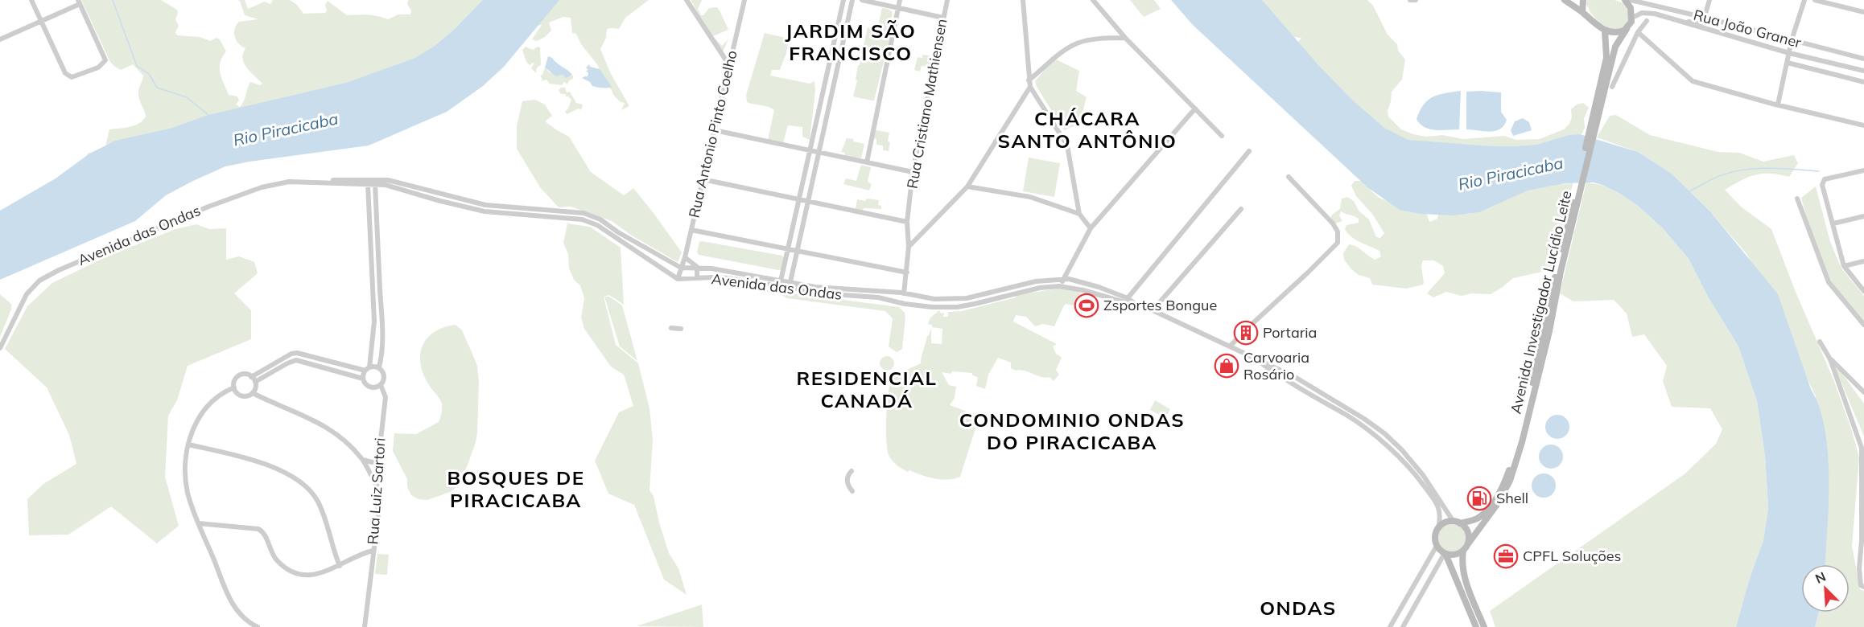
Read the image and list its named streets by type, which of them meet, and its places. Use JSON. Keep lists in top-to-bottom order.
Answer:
{
  "streets": {
    "main road": ["Avenida Investigador Lucídio Leite"],
    "street": [
      "Rua João Graner",
      "Rua Cristiano Mathiensen",
      "Rua Antonio Pinto Coelho",
      "Avenida das Ondas",
      "Rua Luiz Sartori"
    ]
  },
  "crossings": [
    ["Rua Cristiano Mathiensen", "Avenida das Ondas"],
    ["Rua Antonio Pinto Coelho", "Avenida das Ondas"],
    ["Avenida das Ondas", "Avenida Investigador Lucídio Leite"]
  ],
  "districts": [
    "JARDIM SÃO FRANCISCO",
    "CHÁCARA SANTO ANTÔNIO",
    "RESIDENCIAL CANADÁ",
    "CONDOMINIO ONDAS DO PIRACICABA",
    "BOSQUES DE PIRACICABA",
    "ONDAS"
  ],
  "water": ["Rio Piracicaba"],
  "places": {
    "sports": ["Zsportes Bongue"],
    "building": ["Portaria"],
    "shop": ["Carvoaria Rosário"],
    "fuel station": ["Shell"],
    "office": ["CPFL Soluções"]
  },
  "north": "top left"
}
